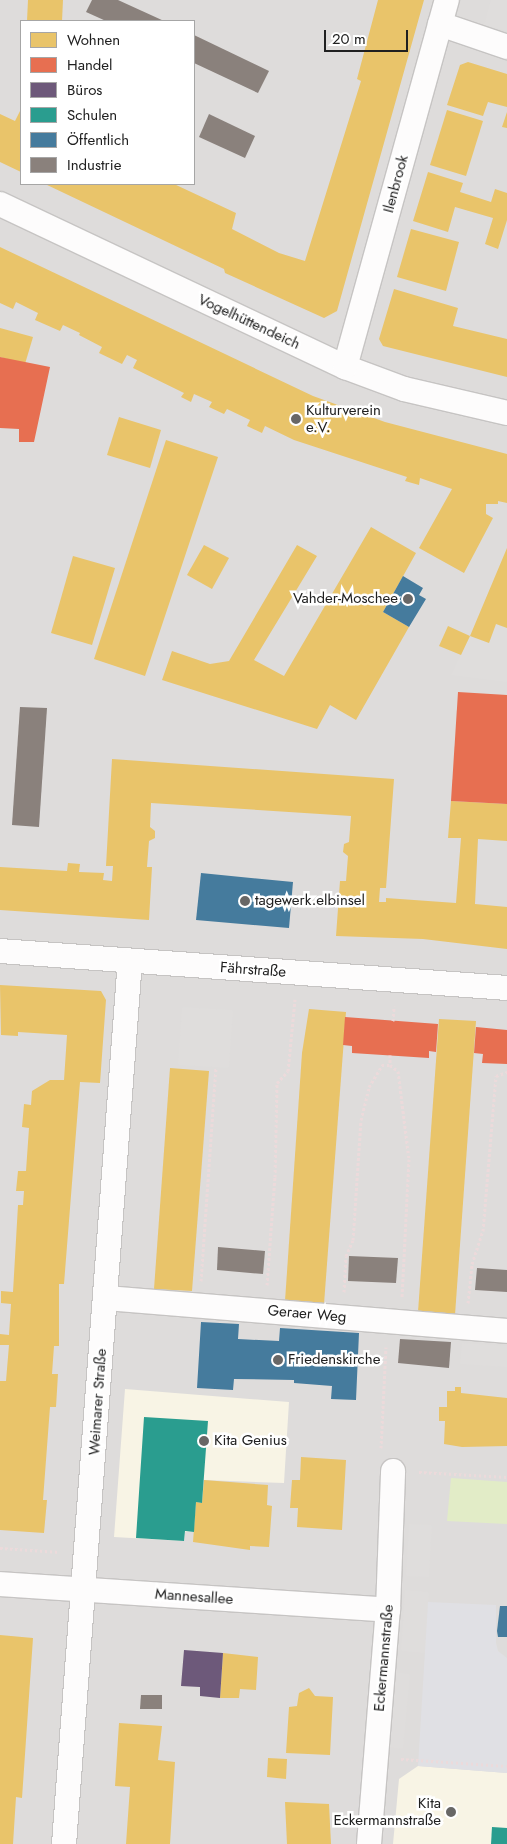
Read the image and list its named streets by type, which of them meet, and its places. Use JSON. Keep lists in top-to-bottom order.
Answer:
{
  "streets": {
    "street": [
      "Ilenbrook",
      "Vogelhüttendeich",
      "Fährstraße",
      "Geraer Weg",
      "Weimarer Straße",
      "Mannesallee",
      "Eckermannstraße"
    ]
  },
  "crossings": [
    ["Ilenbrook", "Vogelhüttendeich"],
    ["Fährstraße", "Weimarer Straße"],
    ["Geraer Weg", "Weimarer Straße"],
    ["Weimarer Straße", "Mannesallee"],
    ["Mannesallee", "Eckermannstraße"]
  ],
  "places": [
    "Kulturverein e.V.",
    "Vahder-Moschee",
    "tagewerk.elbinsel",
    "Friedenskirche",
    "Kita Genius",
    "Kita Eckermannstraße"
  ],
  "legend": [
    "Wohnen",
    "Handel",
    "Büros",
    "Schulen",
    "Öffentlich",
    "Industrie"
  ],
  "scale_bar": "20 m"
}
